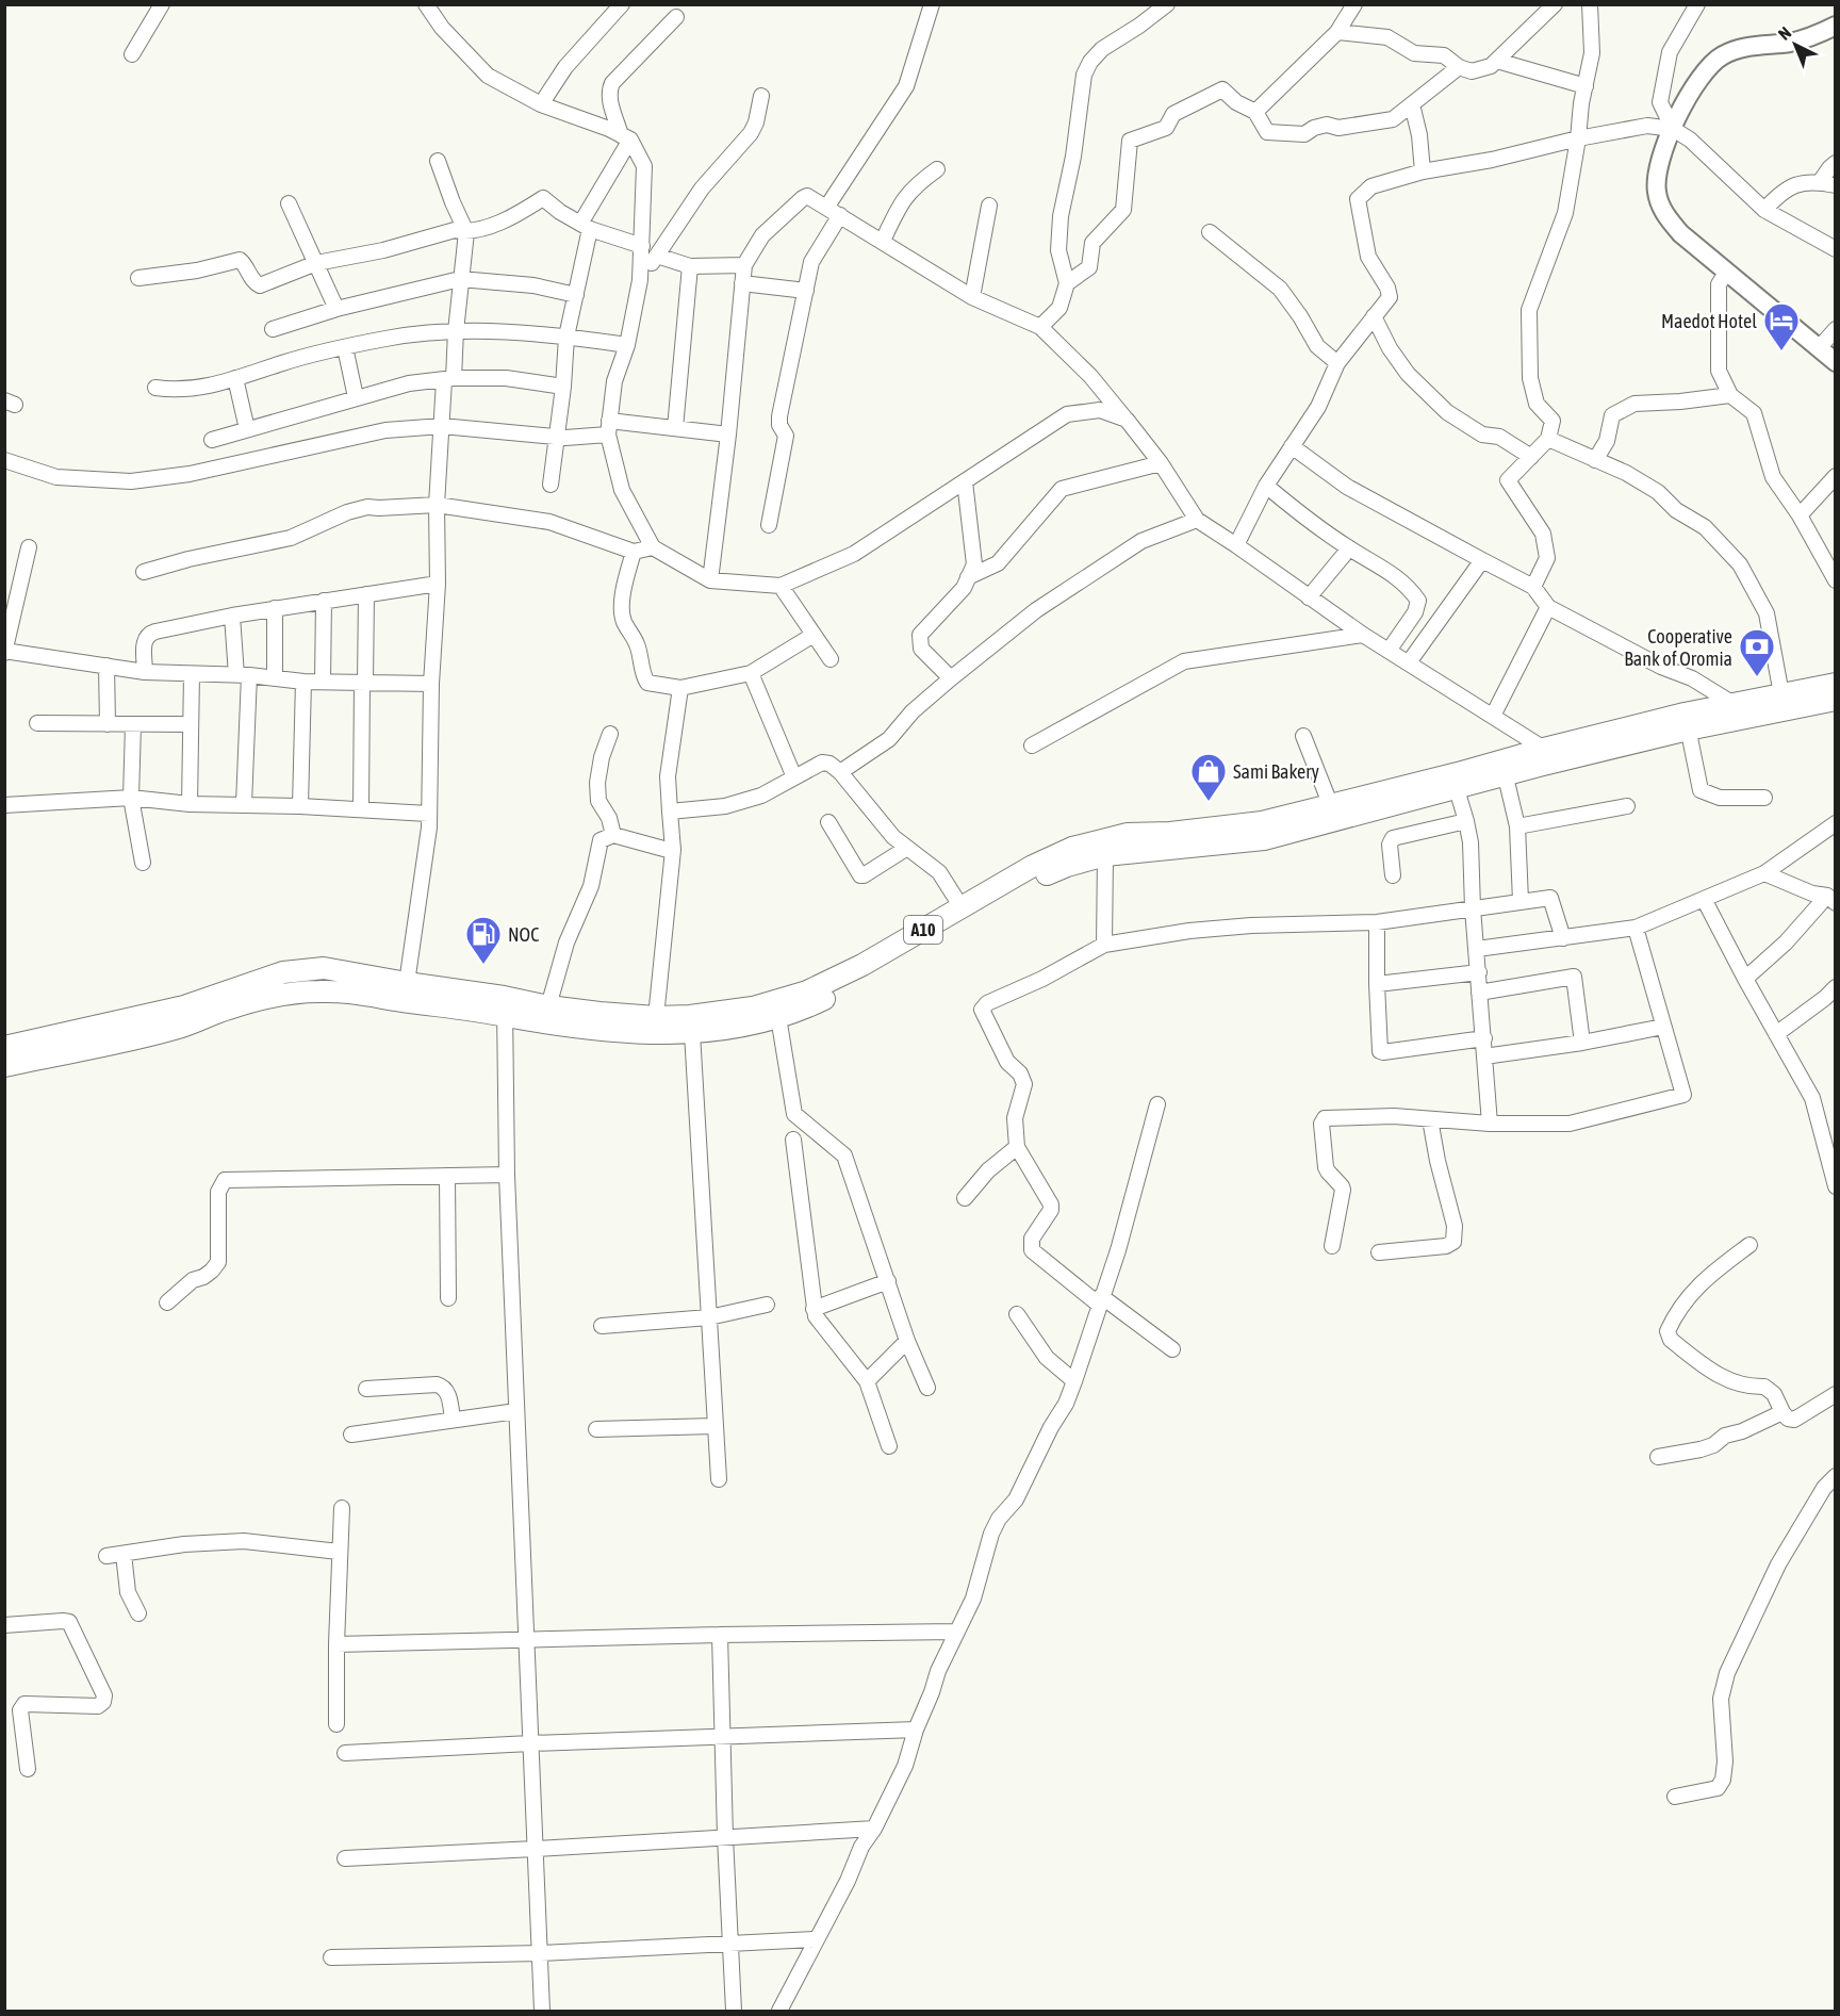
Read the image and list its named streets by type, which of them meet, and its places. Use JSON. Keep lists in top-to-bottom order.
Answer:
{
  "streets": {
    "highway": ["A10"]
  },
  "places": {
    "hotel": ["Maedot Hotel"],
    "bank": ["Cooperative Bank of Oromia"],
    "shop": ["Sami Bakery"],
    "fuel station": ["NOC"]
  },
  "north": "top left"
}
